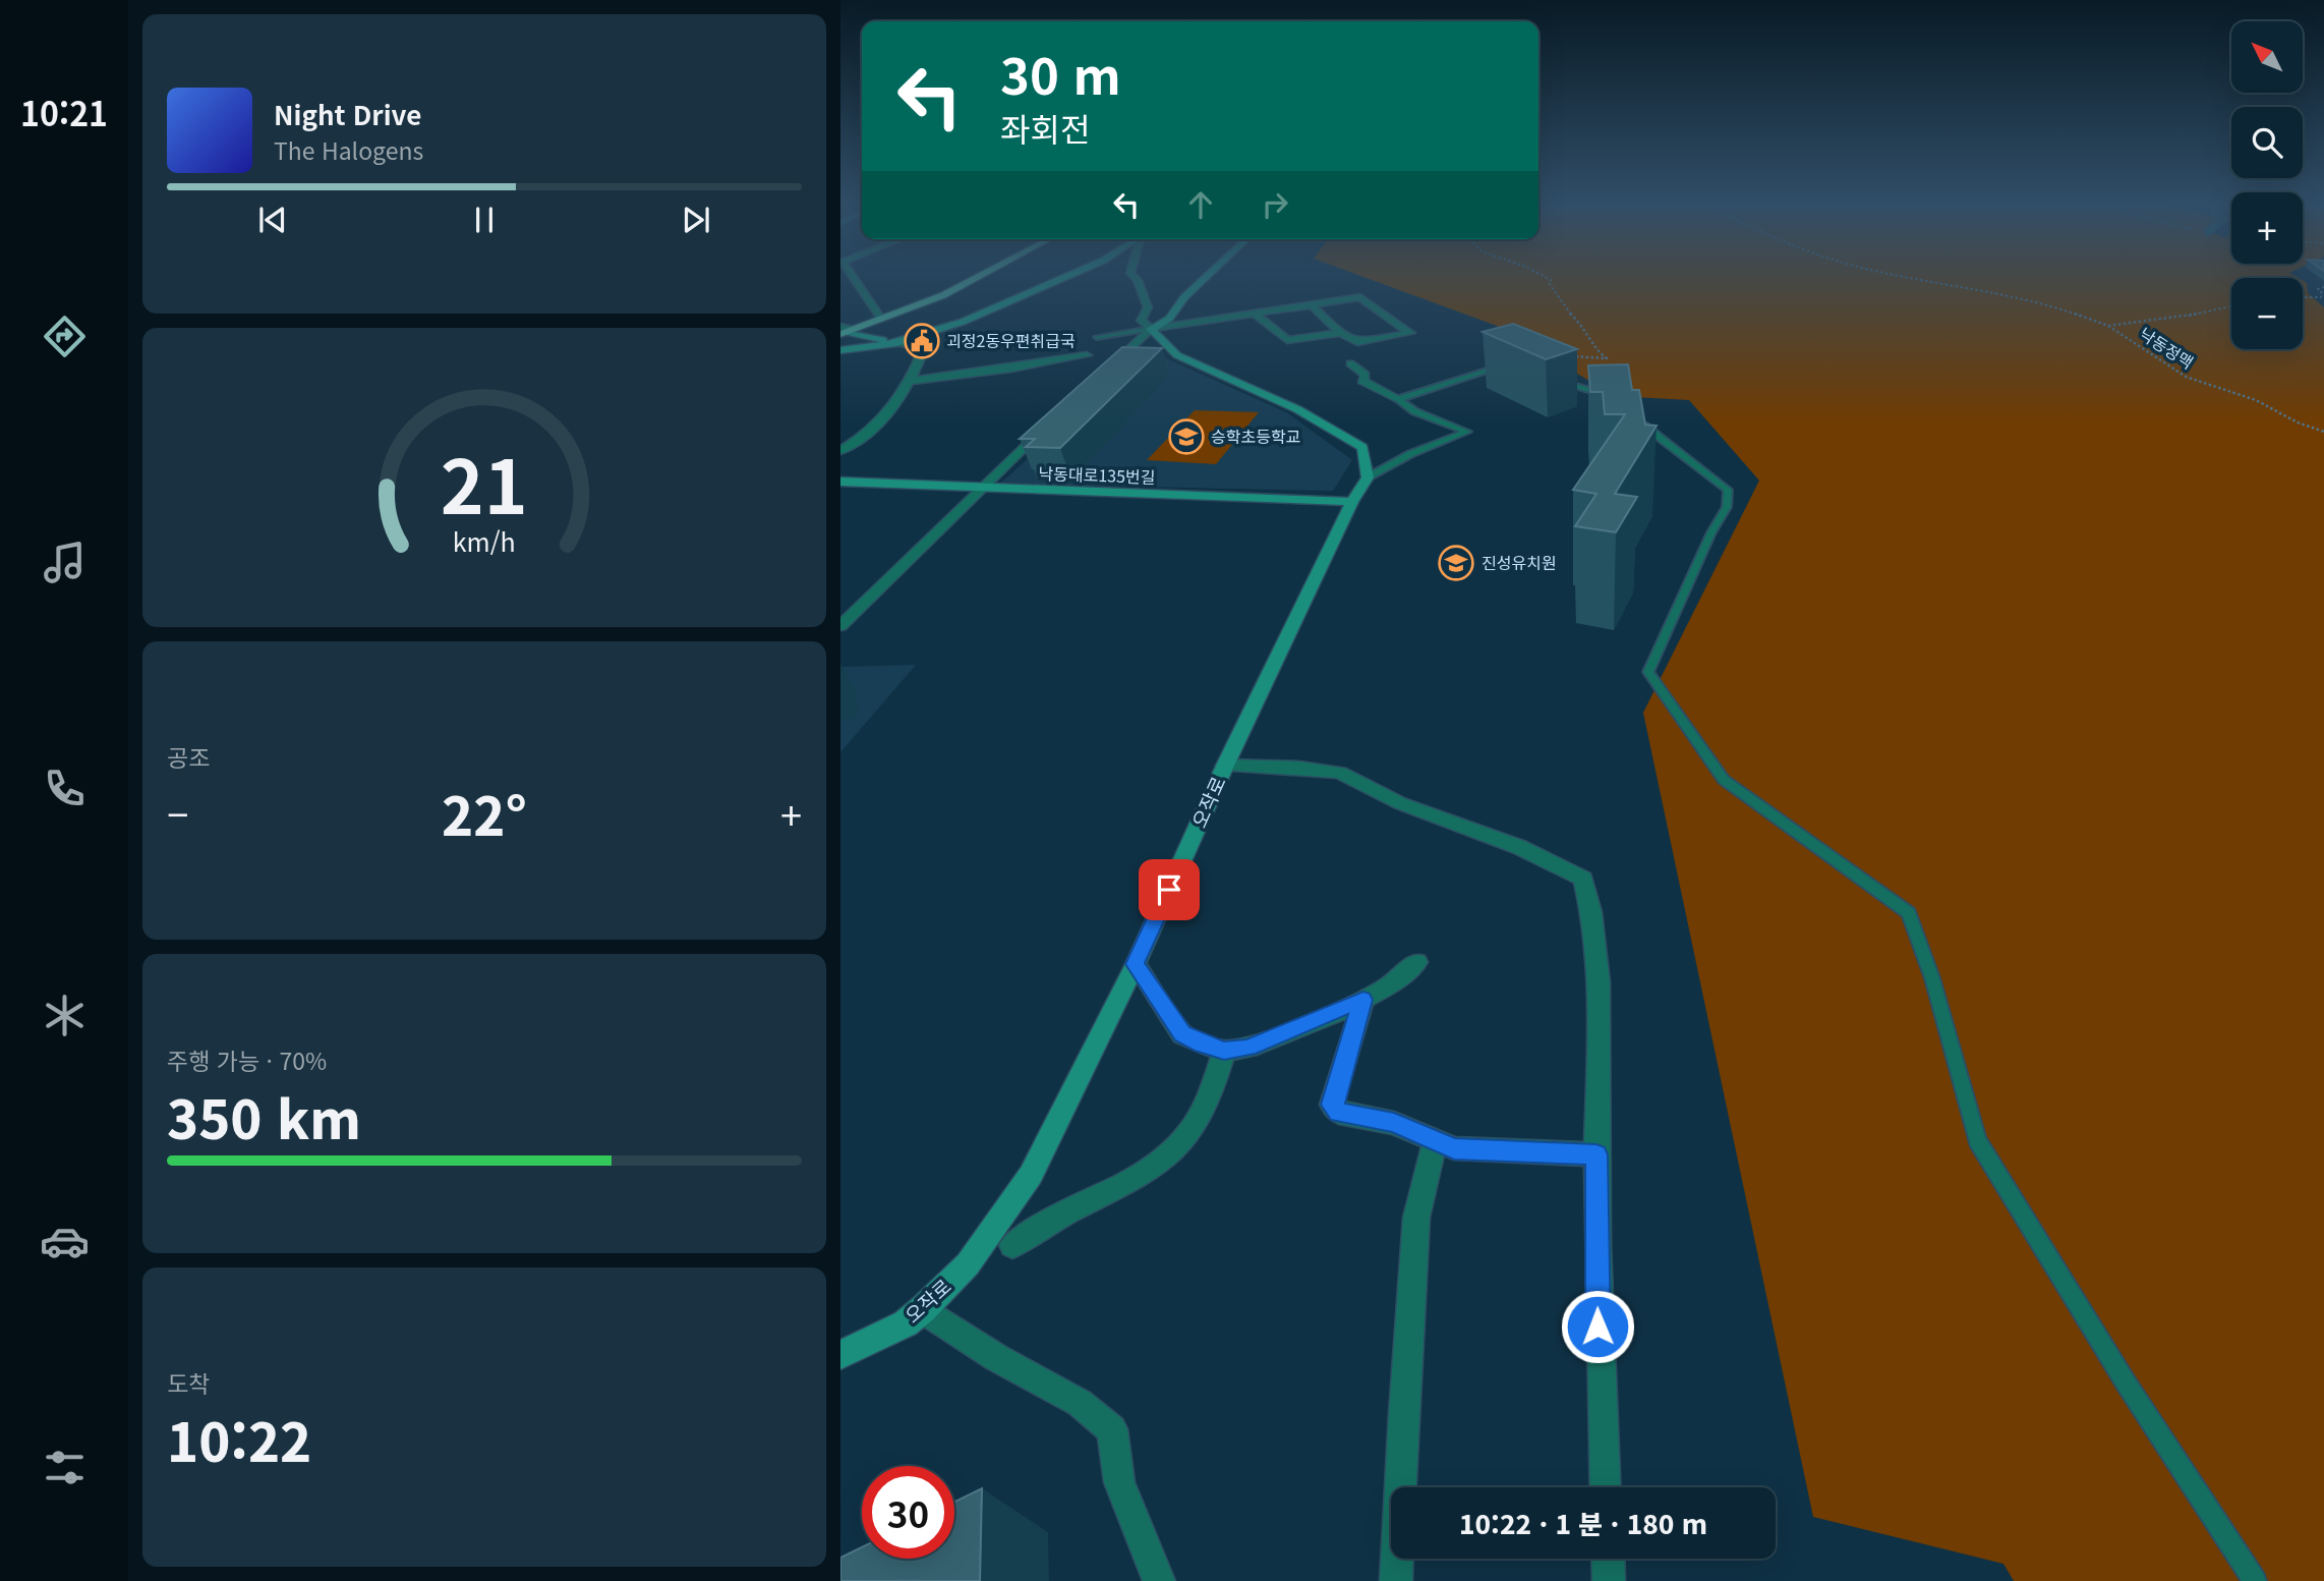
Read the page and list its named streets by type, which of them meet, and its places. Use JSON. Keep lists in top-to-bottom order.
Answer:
{
  "streets": {
    "street": ["낙동대로135번길", "오작로"],
    "path": ["낙동정맥"]
  },
  "crossings": [
    ["낙동대로135번길", "오작로"]
  ],
  "places": {
    "public building": ["괴정2동우편취급국"],
    "school or university": ["승학초등학교", "진성유치원"]
  },
  "north": "top left",
  "page": {
    "tabs": "10:21",
    "map_buttons": ["+", "−"],
    "turn": ["30 m", "좌회전"],
    "song": ["Night Drive", "The Halogens"],
    "tile": [
      "공조",
      ["주행 가능 · 70%", "350 km"],
      ["도착", "10:22"]
    ],
    "heat": ["−", "22°", "+"],
    "limit": "30",
    "trip": "10:22 · 1 분 · 180 m",
    "gauge": ["21", "km/h"]
  }
}
